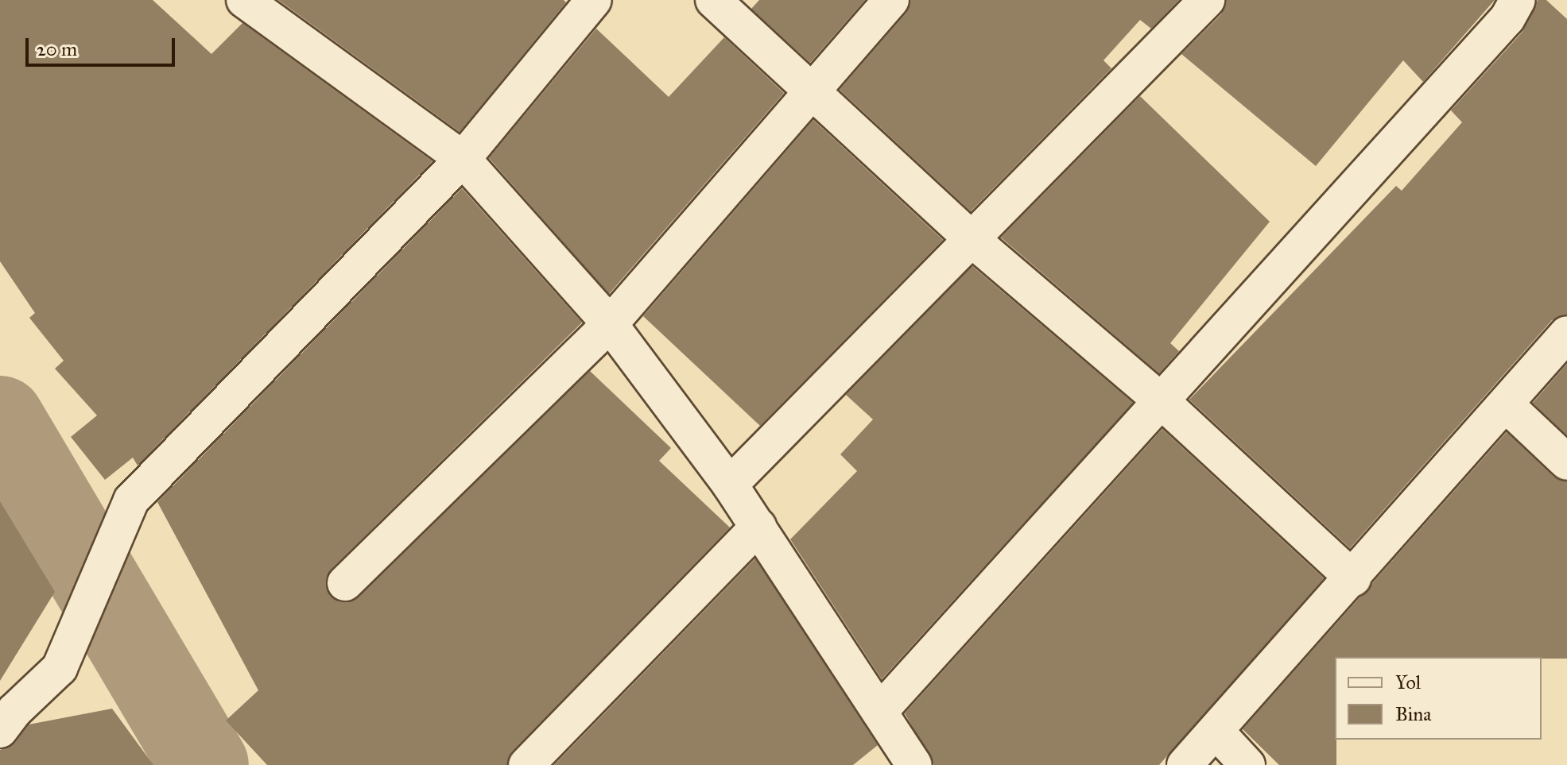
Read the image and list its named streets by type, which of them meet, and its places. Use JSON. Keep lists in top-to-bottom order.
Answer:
{
  "legend": ["Yol", "Bina"],
  "scale_bar": "20 m"
}
